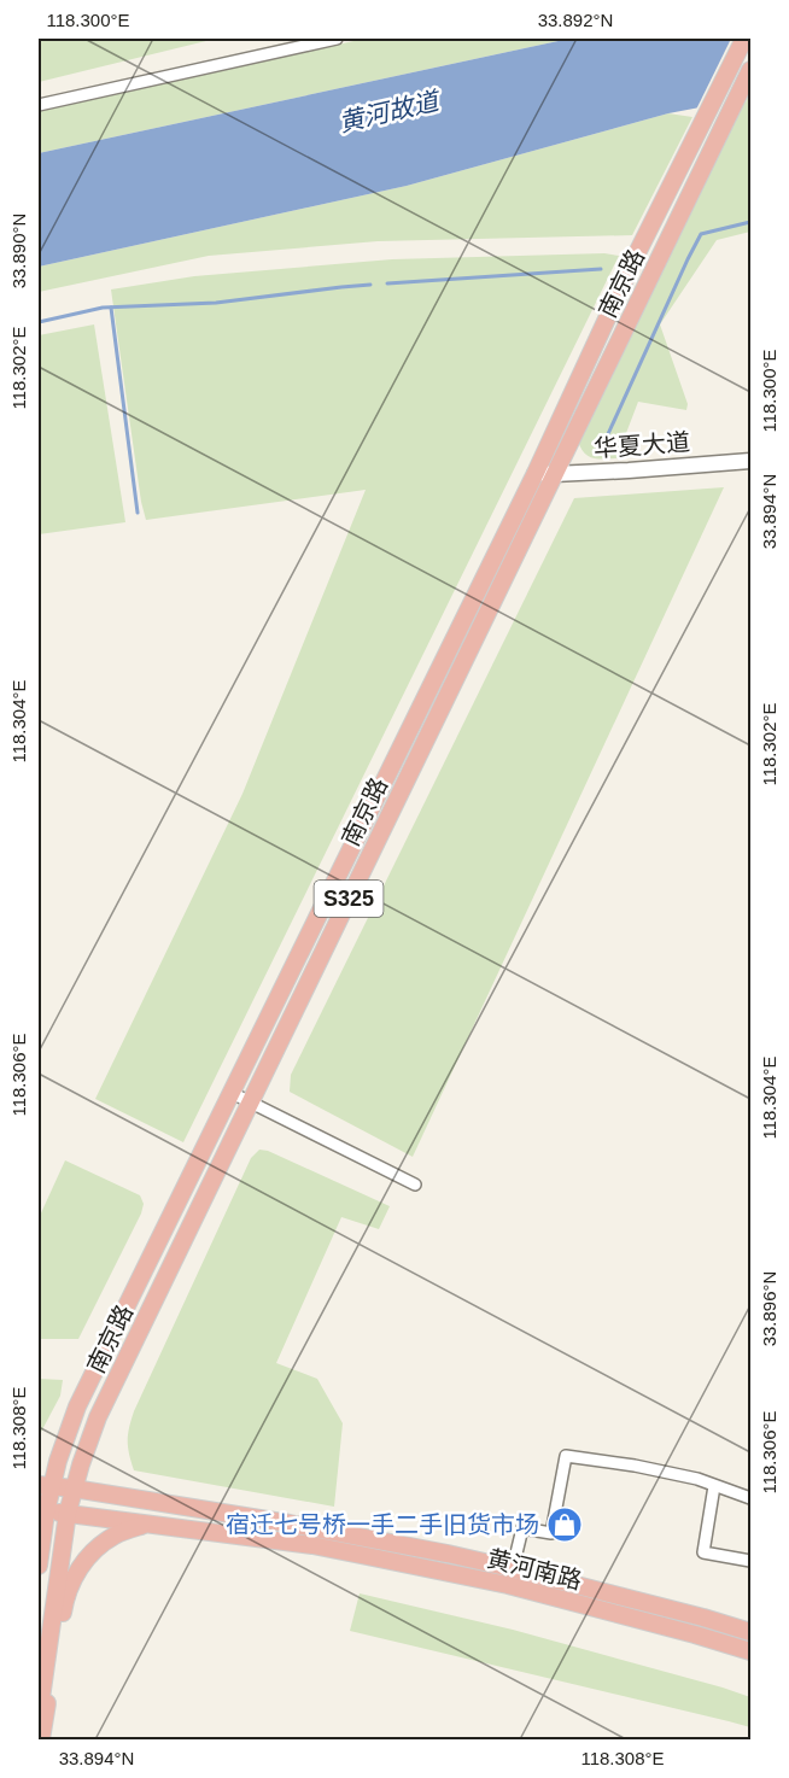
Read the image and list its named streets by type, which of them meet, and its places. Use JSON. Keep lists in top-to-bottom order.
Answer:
{
  "streets": {
    "main road": ["南京路", "S325", "黄河南路"],
    "street": ["华夏大道"]
  },
  "crossings": [
    ["南京路", "华夏大道"],
    ["南京路", "黄河南路"]
  ],
  "water": ["黄河故道"],
  "places": {
    "shop": ["宿迁七号桥一手二手旧货市场"]
  },
  "coordinates": [
    "118.300°E",
    "33.892°N",
    "33.890°N",
    "118.302°E",
    "33.894°N",
    "118.304°E",
    "118.306°E",
    "33.896°N",
    "118.308°E"
  ]
}
